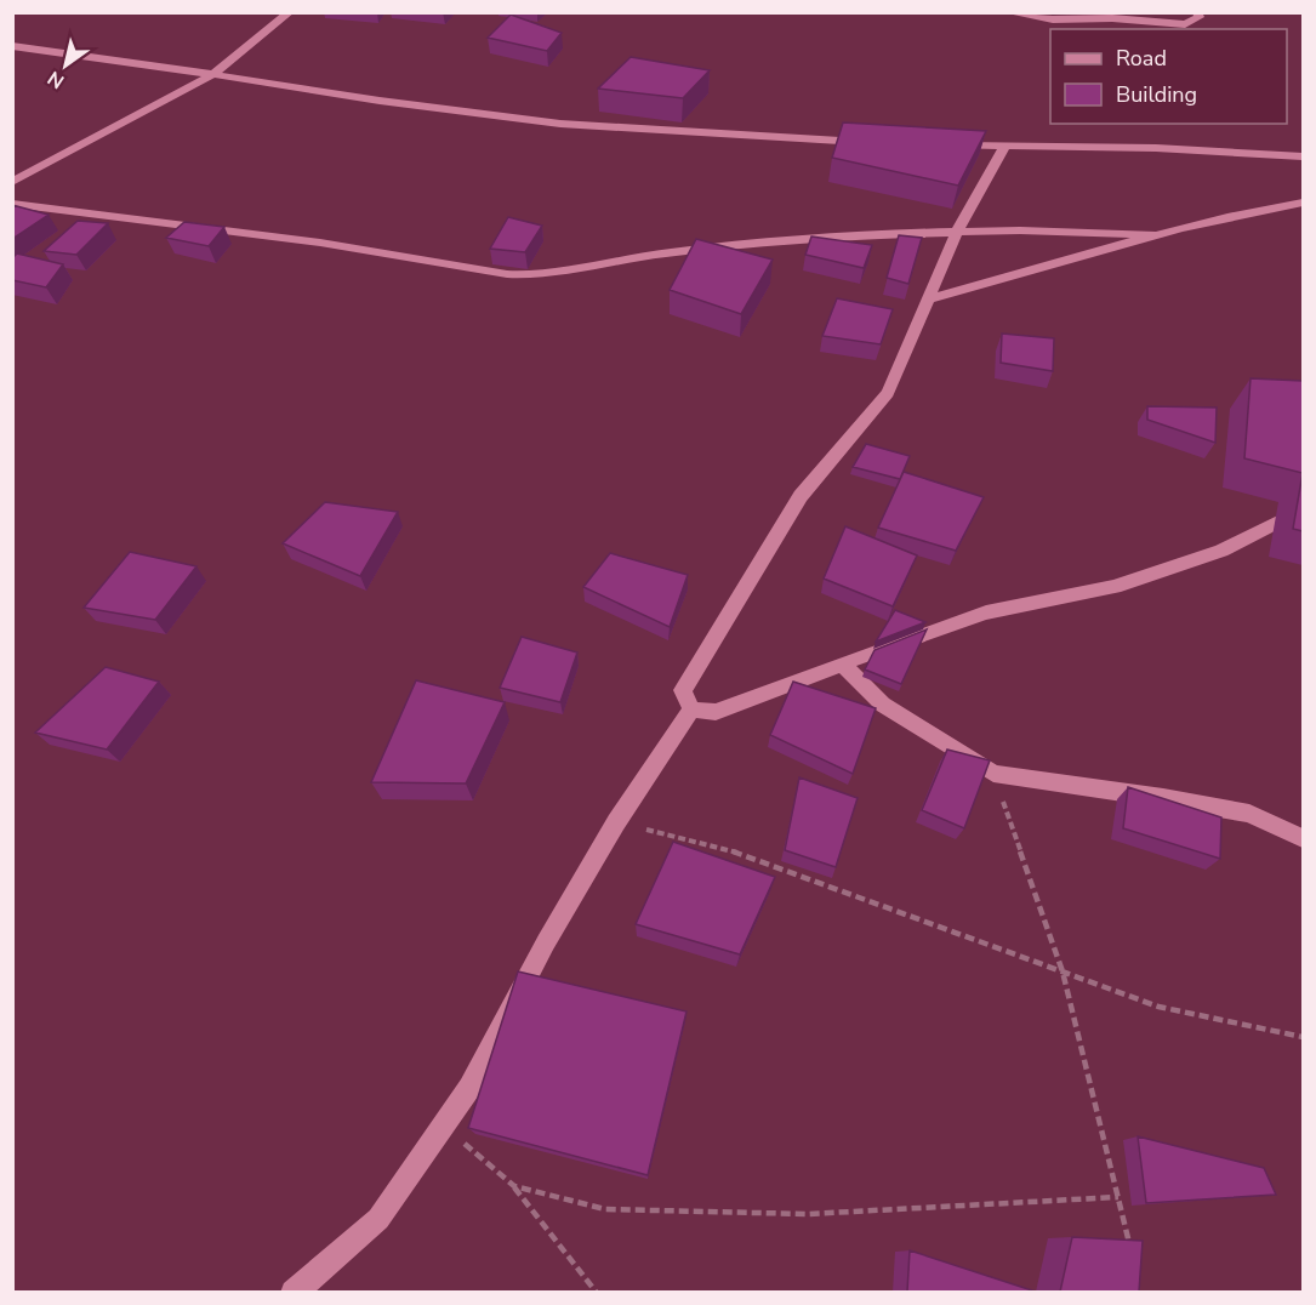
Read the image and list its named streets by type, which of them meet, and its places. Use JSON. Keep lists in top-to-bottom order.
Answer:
{
  "legend": ["Road", "Building"],
  "north": "bottom left"
}
